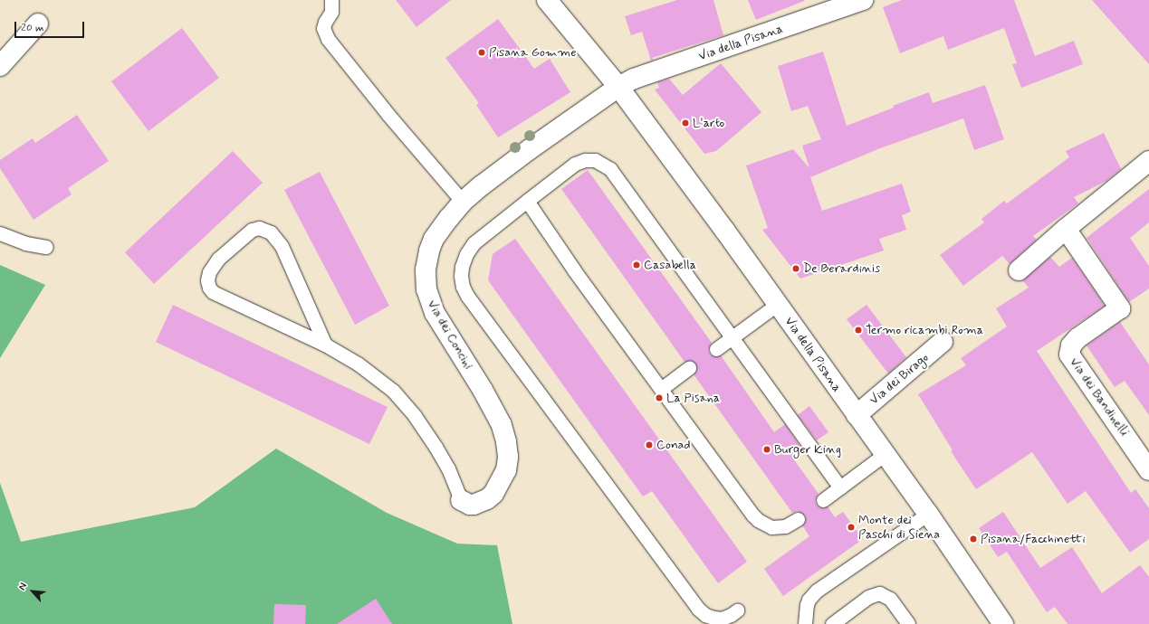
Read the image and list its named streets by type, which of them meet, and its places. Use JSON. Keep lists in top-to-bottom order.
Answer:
{
  "streets": {
    "street": [
      "Via della Pisana",
      "Via dei Concini",
      "Via dei Birago",
      "Via dei Bandinelli"
    ]
  },
  "crossings": [
    ["Via della Pisana", "Via dei Concini"],
    ["Via della Pisana", "Via dei Birago"]
  ],
  "places": [
    "Pisana Gomme",
    "L'arto",
    "Casabella",
    "De Berardinis",
    "Termo ricambi Roma",
    "La Pisana",
    "Conad",
    "Burger King",
    "Monte dei Paschi di Siena",
    "Pisana/Facchinetti"
  ],
  "scale_bar": "20 m",
  "north": "top left"
}
